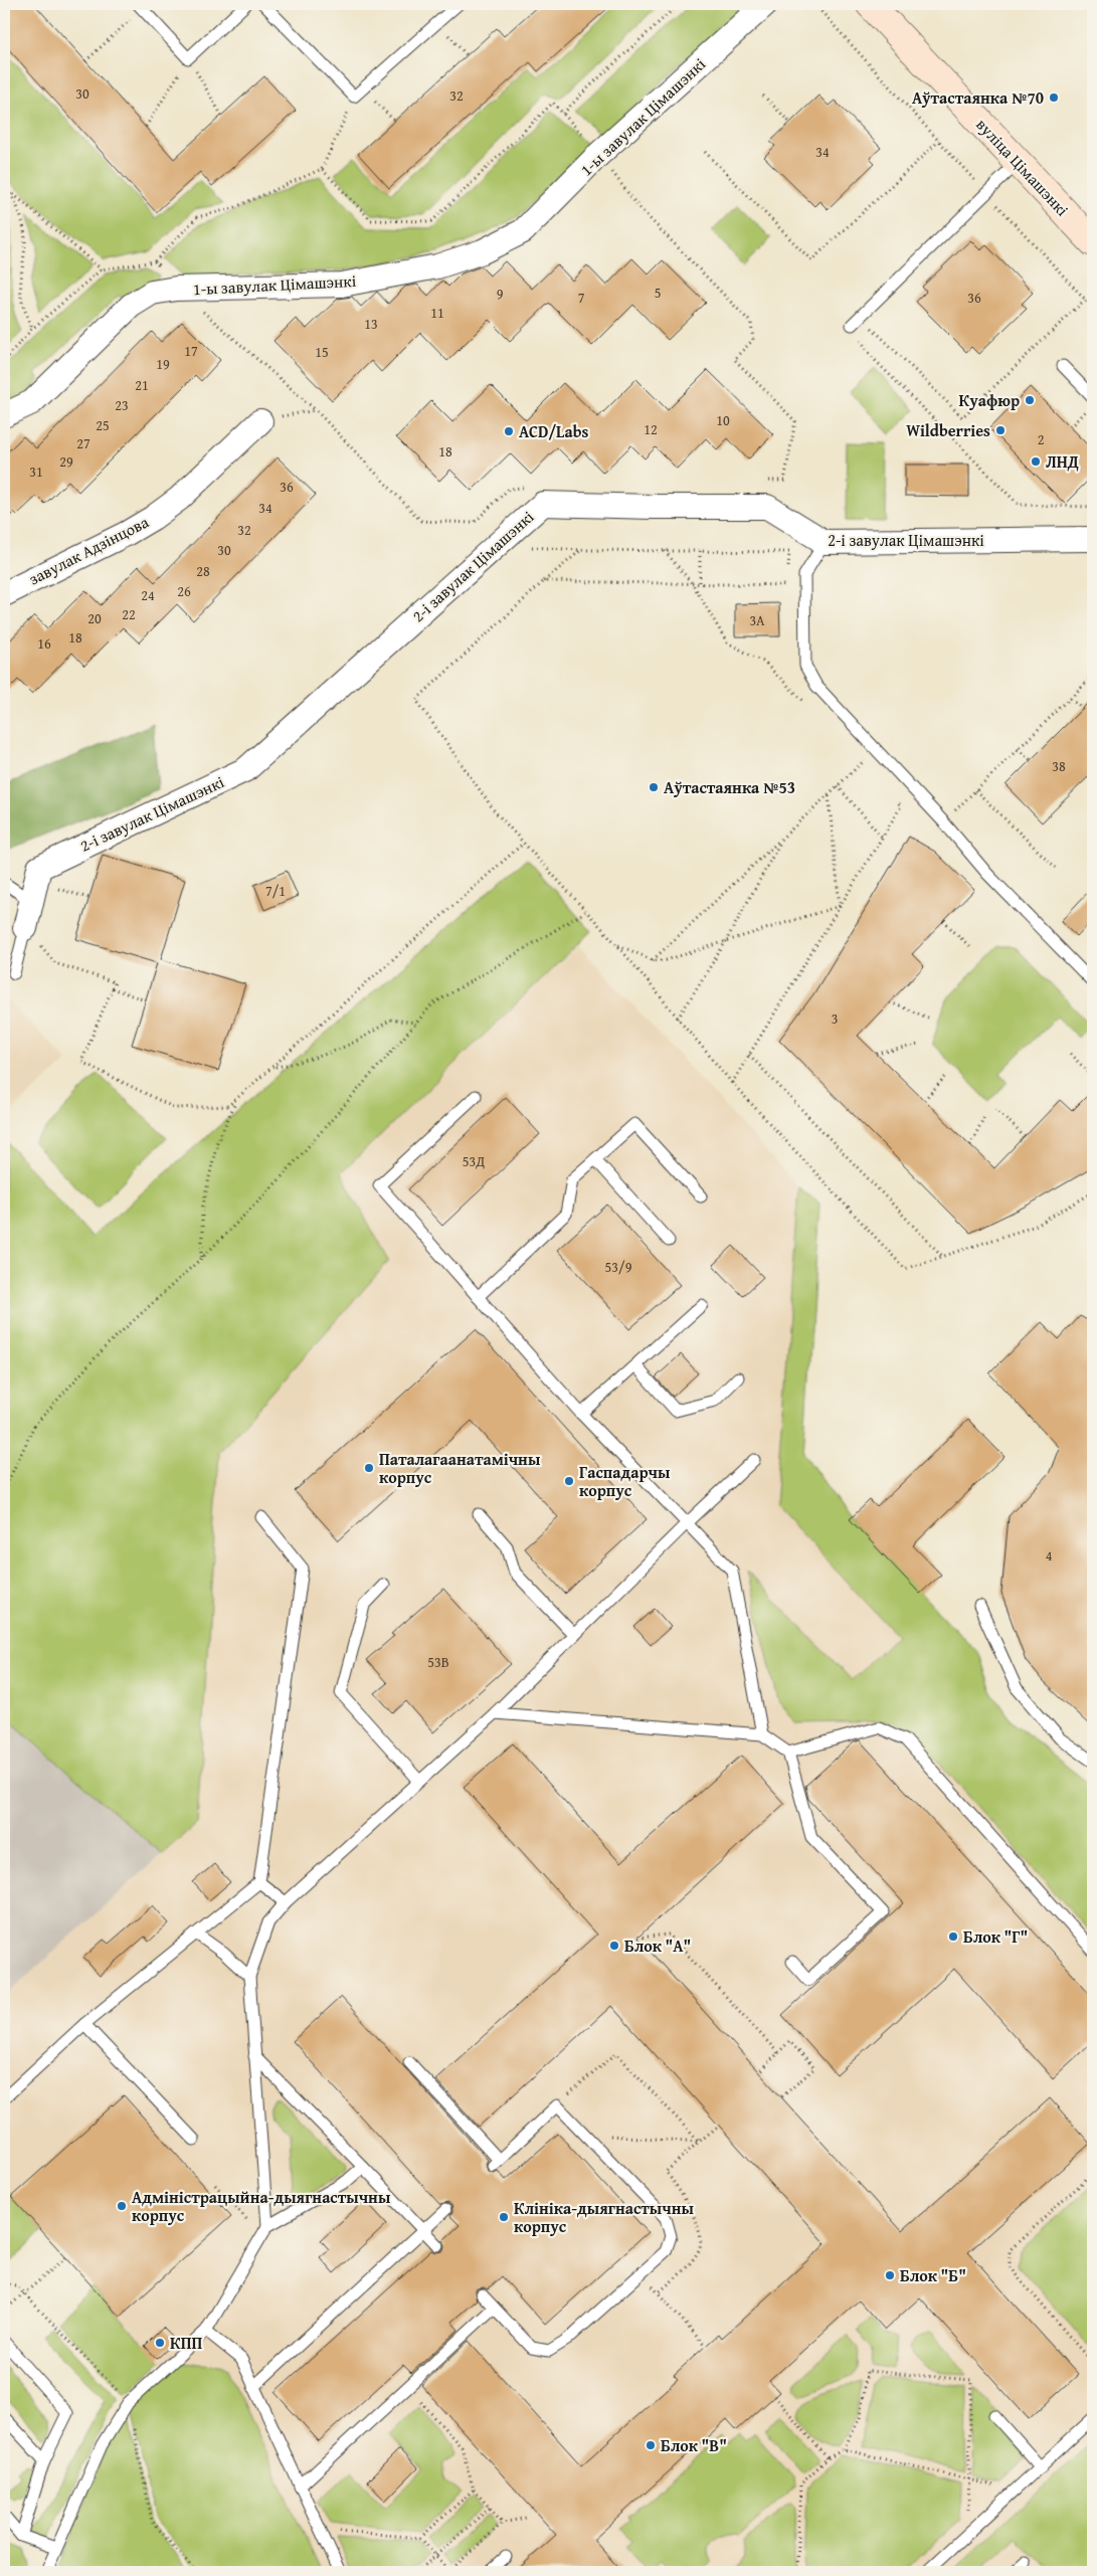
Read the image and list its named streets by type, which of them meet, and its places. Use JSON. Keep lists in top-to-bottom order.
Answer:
{
  "streets": {
    "main road": ["вуліца Цімашэнкі"],
    "street": ["1-ы завулак Цімашэнкі", "2-і завулак Цімашэнкі", "завулак Адзінцова"]
  },
  "places": [
    "Аўтастаянка №70",
    "Куафюр",
    "Wildberries",
    "ACD/Labs",
    "ЛНД",
    "Аўтастаянка №53",
    "Паталагаанатамічны корпус",
    "Гаспадарчы корпус",
    "Блок \"Г\"",
    "Блок \"А\"",
    "Адміністрацыйна-дыягнастычны корпус",
    "Клініка-дыягнастычны корпус",
    "Блок \"Б\"",
    "КПП",
    "Блок \"В\""
  ],
  "house_numbers": [
    "30",
    "32",
    "34",
    "5",
    "9",
    "7",
    "36",
    "11",
    "13",
    "17",
    "15",
    "19",
    "21",
    "23",
    "10",
    "25",
    "12",
    "2",
    "27",
    "18",
    "29",
    "31",
    "36",
    "34",
    "32",
    "30",
    "28",
    "26",
    "24",
    "22",
    "20",
    "3А",
    "18",
    "16",
    "38",
    "7/1",
    "3",
    "53Д",
    "53/9",
    "4",
    "53В"
  ]
}
